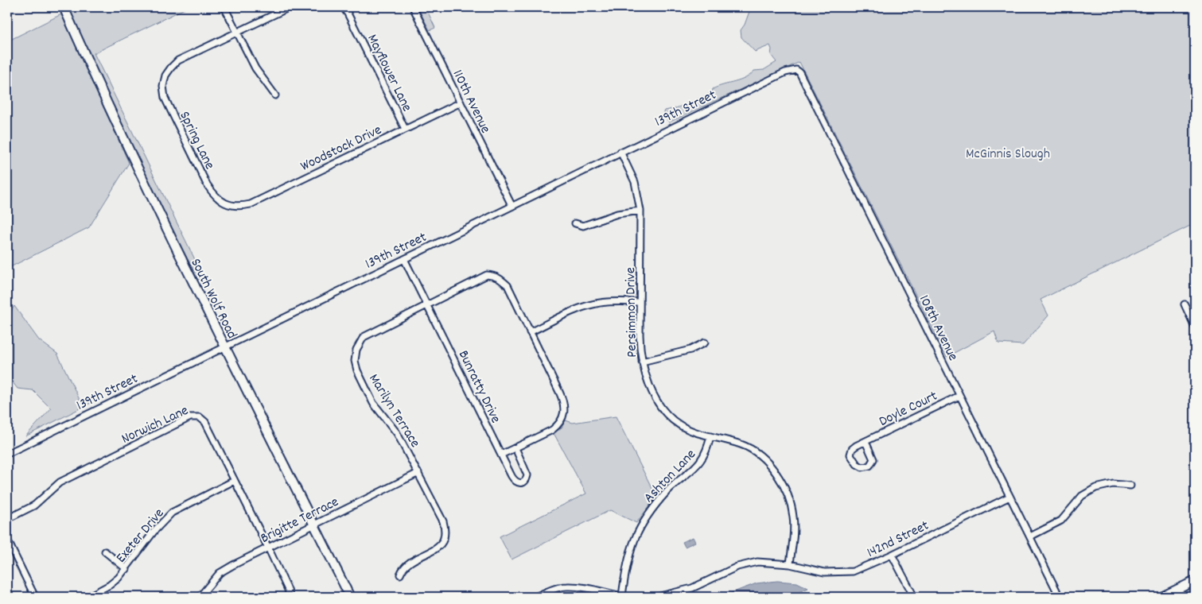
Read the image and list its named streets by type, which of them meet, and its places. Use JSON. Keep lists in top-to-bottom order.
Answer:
{
  "streets": {
    "main road": ["South Wolf Road"],
    "street": [
      "Mayflower Lane",
      "110th Avenue",
      "139th Street",
      "Spring Lane",
      "Woodstock Drive",
      "Persimmon Drive",
      "108th Avenue",
      "Bunratty Drive",
      "Doyle Court",
      "Marilyn Terrace",
      "Norwich Lane",
      "Ashton Lane",
      "Brigitte Terrace",
      "Exeter Drive",
      "142nd Street"
    ]
  },
  "crossings": [
    ["Mayflower Lane", "Woodstock Drive"],
    ["110th Avenue", "139th Street"],
    ["110th Avenue", "Woodstock Drive"],
    ["139th Street", "South Wolf Road"],
    ["139th Street", "Persimmon Drive"],
    ["139th Street", "108th Avenue"],
    ["139th Street", "Bunratty Drive"],
    ["Spring Lane", "Woodstock Drive"],
    ["South Wolf Road", "Brigitte Terrace"],
    ["Persimmon Drive", "Ashton Lane"],
    ["Persimmon Drive", "142nd Street"],
    ["108th Avenue", "Doyle Court"],
    ["108th Avenue", "142nd Street"],
    ["Bunratty Drive", "Marilyn Terrace"],
    ["Marilyn Terrace", "Brigitte Terrace"],
    ["Norwich Lane", "Brigitte Terrace"],
    ["Norwich Lane", "Exeter Drive"]
  ],
  "parks": ["McGinnis Slough"]
}
